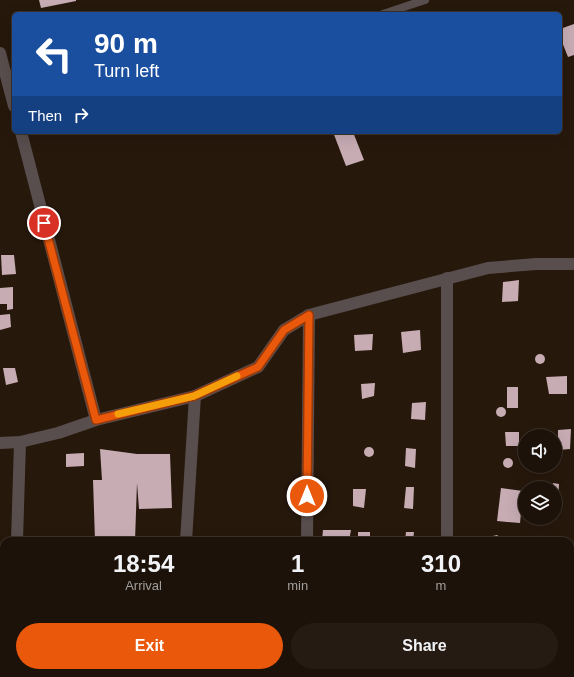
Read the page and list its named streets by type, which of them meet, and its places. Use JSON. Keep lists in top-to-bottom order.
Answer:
{
  "page": {
    "turn": ["90 m", "Turn left"],
    "then": "Then",
    "eta": [
      "18:54",
      "Arrival",
      "1",
      "min",
      "310",
      "m"
    ],
    "buttons": ["Exit", "Share"]
  }
}
